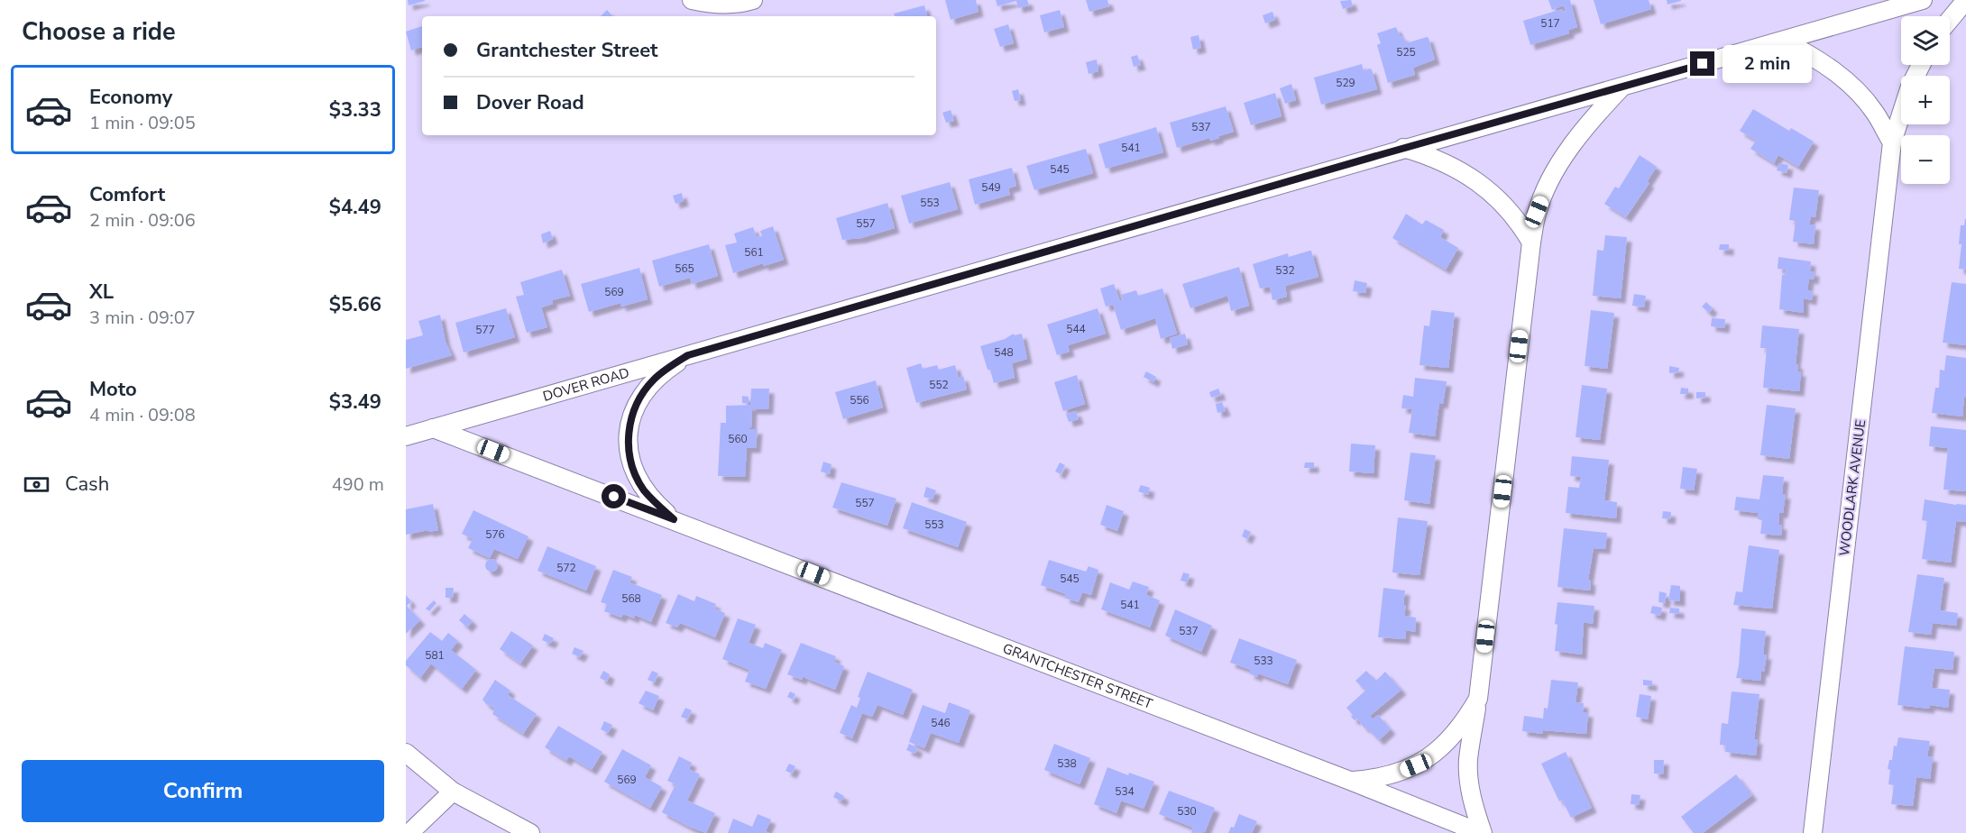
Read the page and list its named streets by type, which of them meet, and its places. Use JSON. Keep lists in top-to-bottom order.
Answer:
{
  "streets": {
    "street": ["DOVER ROAD", "WOODLARK AVENUE", "GRANTCHESTER STREET"]
  },
  "crossings": [
    ["DOVER ROAD", "GRANTCHESTER STREET"]
  ],
  "house_numbers": [
    "517",
    "525",
    "529",
    "537",
    "541",
    "545",
    "549",
    "553",
    "557",
    "561",
    "565",
    "532",
    "569",
    "544",
    "577",
    "548",
    "552",
    "556",
    "560",
    "557",
    "553",
    "576",
    "572",
    "545",
    "568",
    "541",
    "537",
    "581",
    "533",
    "546",
    "538",
    "569",
    "534",
    "530"
  ],
  "page": {
    "heading": "Choose a ride",
    "map_buttons": ["+", "−"],
    "banner": ["Grantchester Street", "Dover Road"],
    "bubble": "2 min",
    "list": [
      {
        "name": "Economy",
        "note": "1 min · 09:05",
        "value": "$3.33"
      },
      {
        "name": "Comfort",
        "note": "2 min · 09:06",
        "value": "$4.49"
      },
      {
        "name": "XL",
        "note": "3 min · 09:07",
        "value": "$5.66"
      },
      {
        "name": "Moto",
        "note": "4 min · 09:08",
        "value": "$3.49"
      }
    ],
    "pay": ["Cash", "490 m"],
    "buttons": "Confirm"
  }
}
